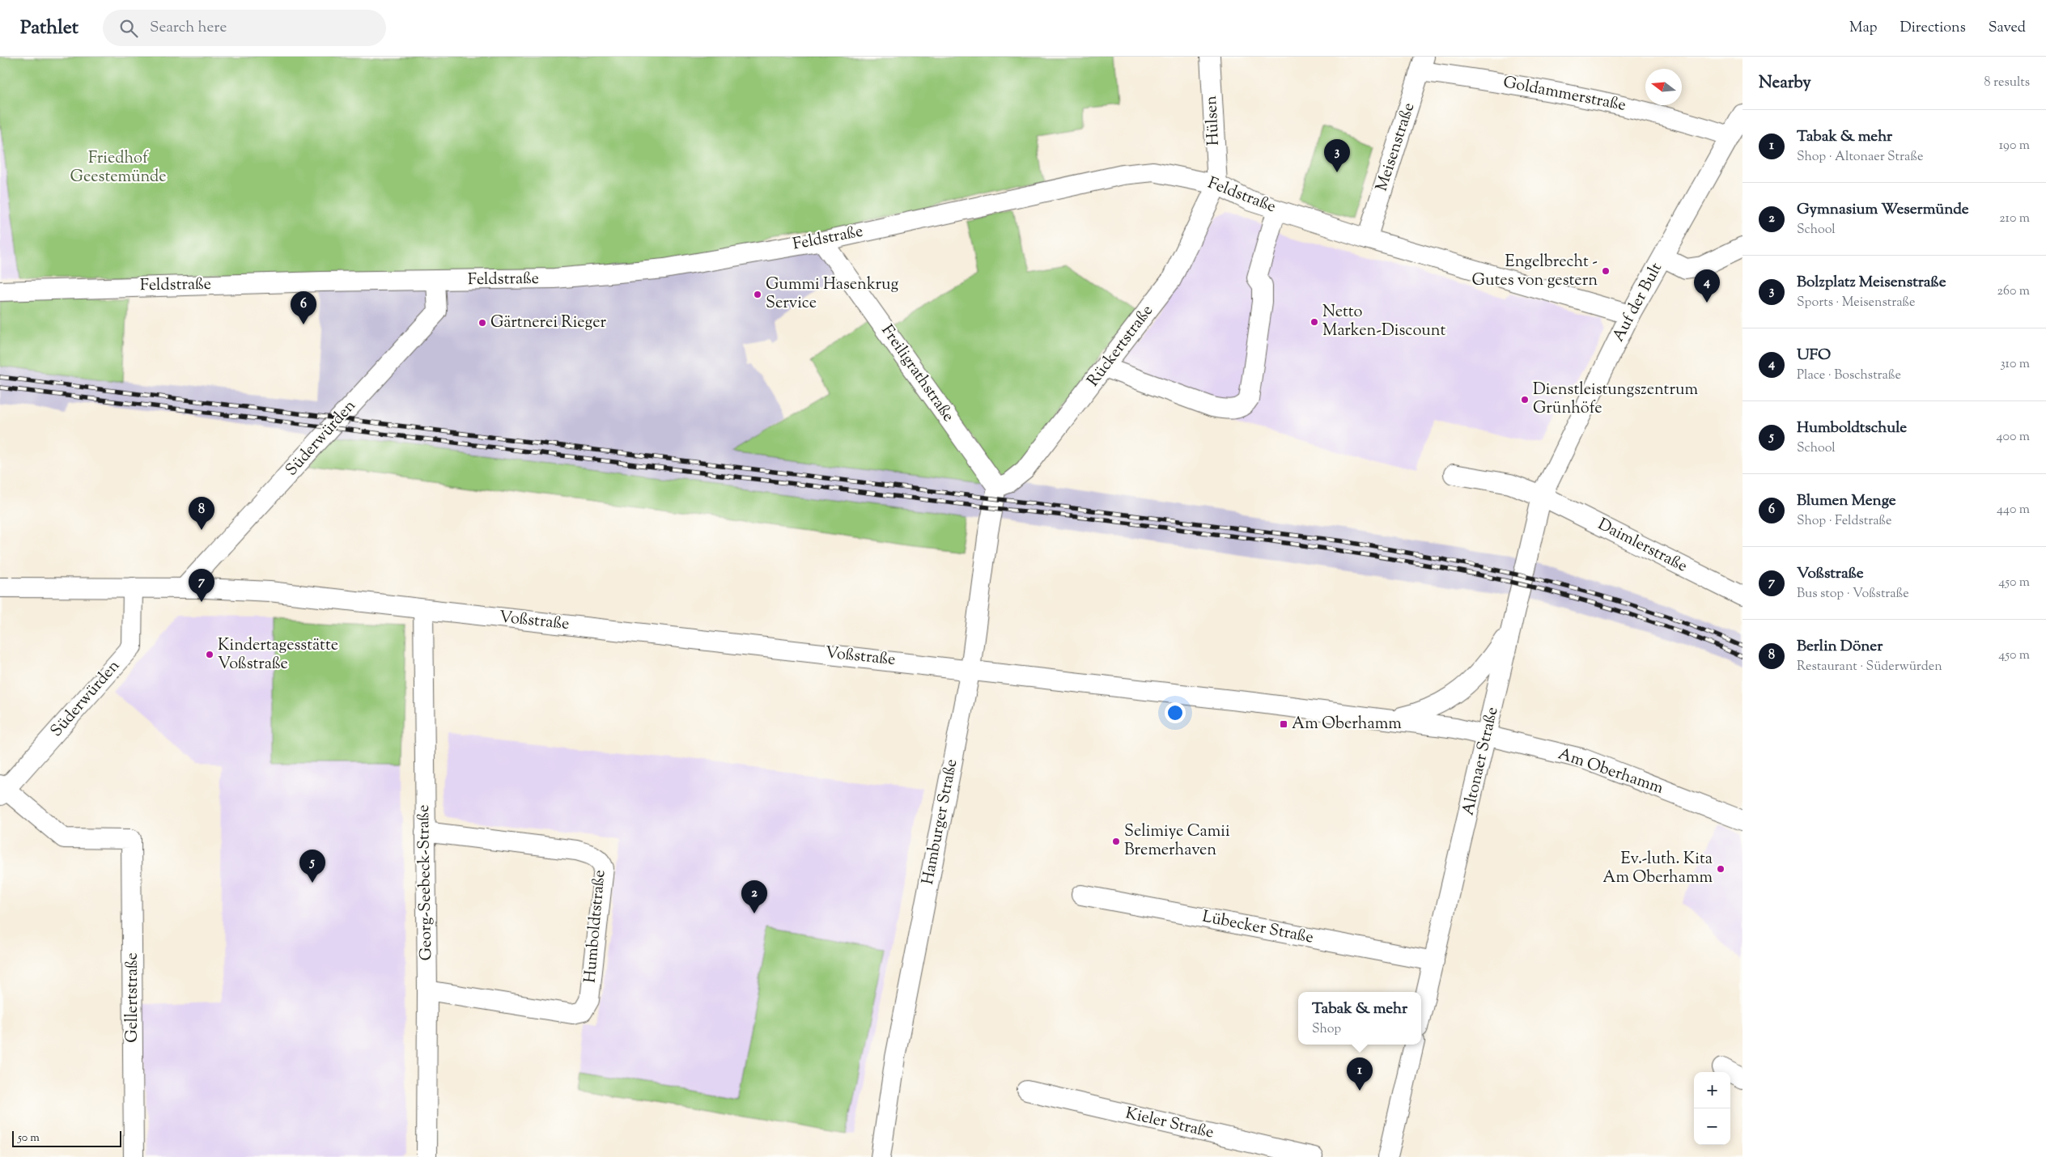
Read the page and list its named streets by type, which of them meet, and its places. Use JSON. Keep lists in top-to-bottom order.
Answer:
{
  "streets": {
    "street": [
      "Goldammerstraße",
      "Hülsen",
      "Meisenstraße",
      "Feldstraße",
      "Auf der Bult",
      "Rückertstraße",
      "Freiligrathstraße",
      "Süderwürden",
      "Daimlerstraße",
      "Voßstraße",
      "Altonaer Straße",
      "Am Oberhamm",
      "Hamburger Straße",
      "Georg-Seebeck-Straße",
      "Humboldtstraße",
      "Lübecker Straße",
      "Gellertstraße",
      "Kieler Straße"
    ]
  },
  "crossings": [
    ["Goldammerstraße", "Meisenstraße"],
    ["Goldammerstraße", "Auf der Bult"],
    ["Hülsen", "Feldstraße"],
    ["Hülsen", "Rückertstraße"],
    ["Meisenstraße", "Feldstraße"],
    ["Feldstraße", "Auf der Bult"],
    ["Feldstraße", "Rückertstraße"],
    ["Feldstraße", "Freiligrathstraße"],
    ["Feldstraße", "Süderwürden"],
    ["Auf der Bult", "Daimlerstraße"],
    ["Auf der Bult", "Altonaer Straße"],
    ["Rückertstraße", "Freiligrathstraße"],
    ["Rückertstraße", "Hamburger Straße"],
    ["Freiligrathstraße", "Hamburger Straße"],
    ["Süderwürden", "Voßstraße"],
    ["Süderwürden", "Gellertstraße"],
    ["Daimlerstraße", "Altonaer Straße"],
    ["Voßstraße", "Am Oberhamm"],
    ["Voßstraße", "Hamburger Straße"],
    ["Voßstraße", "Georg-Seebeck-Straße"],
    ["Altonaer Straße", "Am Oberhamm"],
    ["Altonaer Straße", "Lübecker Straße"],
    ["Am Oberhamm", "Hamburger Straße"],
    ["Georg-Seebeck-Straße", "Humboldtstraße"]
  ],
  "parks": ["Friedhof Geestemünde"],
  "places": {
    "other": [
      "Engelbrecht - Gutes von gestern",
      "Gummi Hasenkrug Service",
      "Netto Marken-Discount",
      "Gärtnerei Rieger",
      "Dienstleistungszentrum Grünhöfe",
      "Kindertagesstätte Voßstraße",
      "Selimiye Camii Bremerhaven",
      "Ev.-luth. Kita Am Oberhamm"
    ],
    "transit": ["Am Oberhamm"]
  },
  "scale_bar": "50 m",
  "north": "left",
  "page": {
    "header": "Pathlet",
    "search": "Search here",
    "nav": ["Map", "Directions", "Saved"],
    "heading": ["Nearby", "8 results"],
    "list": [
      {
        "mark": "1",
        "name": "Tabak & mehr",
        "note": "Shop · Altonaer Straße",
        "value": "190 m"
      },
      {
        "mark": "2",
        "name": "Gymnasium Wesermünde",
        "note": "School",
        "value": "210 m"
      },
      {
        "mark": "3",
        "name": "Bolzplatz Meisenstraße",
        "note": "Sports · Meisenstraße",
        "value": "260 m"
      },
      {
        "mark": "4",
        "name": "UFO",
        "note": "Place · Boschstraße",
        "value": "310 m"
      },
      {
        "mark": "5",
        "name": "Humboldtschule",
        "note": "School",
        "value": "400 m"
      },
      {
        "mark": "6",
        "name": "Blumen Menge",
        "note": "Shop · Feldstraße",
        "value": "440 m"
      },
      {
        "mark": "7",
        "name": "Voßstraße",
        "note": "Bus stop · Voßstraße",
        "value": "450 m"
      },
      {
        "mark": "8",
        "name": "Berlin Döner",
        "note": "Restaurant · Süderwürden",
        "value": "450 m"
      }
    ],
    "pins": [
      "3",
      "4",
      "6",
      "8",
      "7",
      "5",
      "2",
      "1"
    ],
    "popup": ["Tabak & mehr", "Shop"],
    "map_buttons": ["+", "−"],
    "scale": "50 m"
  }
}
